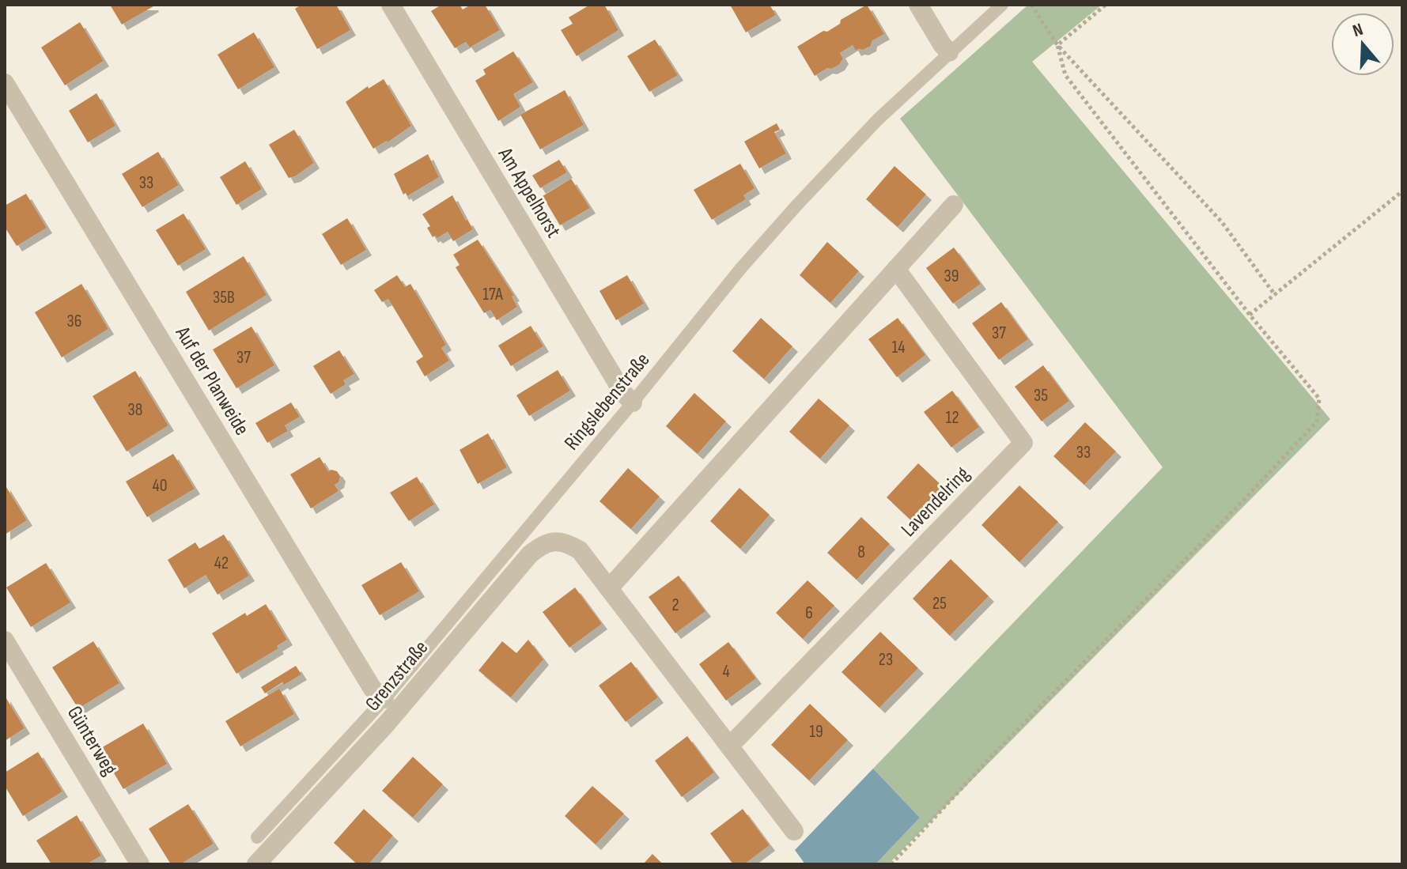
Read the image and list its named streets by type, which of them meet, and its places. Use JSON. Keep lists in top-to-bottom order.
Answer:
{
  "streets": {
    "street": [
      "Am Appelhorst",
      "Auf der Planweide",
      "Lavendelring",
      "Grenzstraße",
      "Günterweg"
    ],
    "lane": ["Ringslebenstraße"]
  },
  "crossings": [
    ["Am Appelhorst", "Ringslebenstraße"],
    ["Auf der Planweide", "Ringslebenstraße"]
  ],
  "house_numbers": [
    "33",
    "39",
    "17A",
    "35B",
    "36",
    "37",
    "14",
    "37",
    "35",
    "38",
    "12",
    "33",
    "40",
    "8",
    "42",
    "25",
    "2",
    "6",
    "23",
    "4",
    "19"
  ],
  "north": "top"
}
